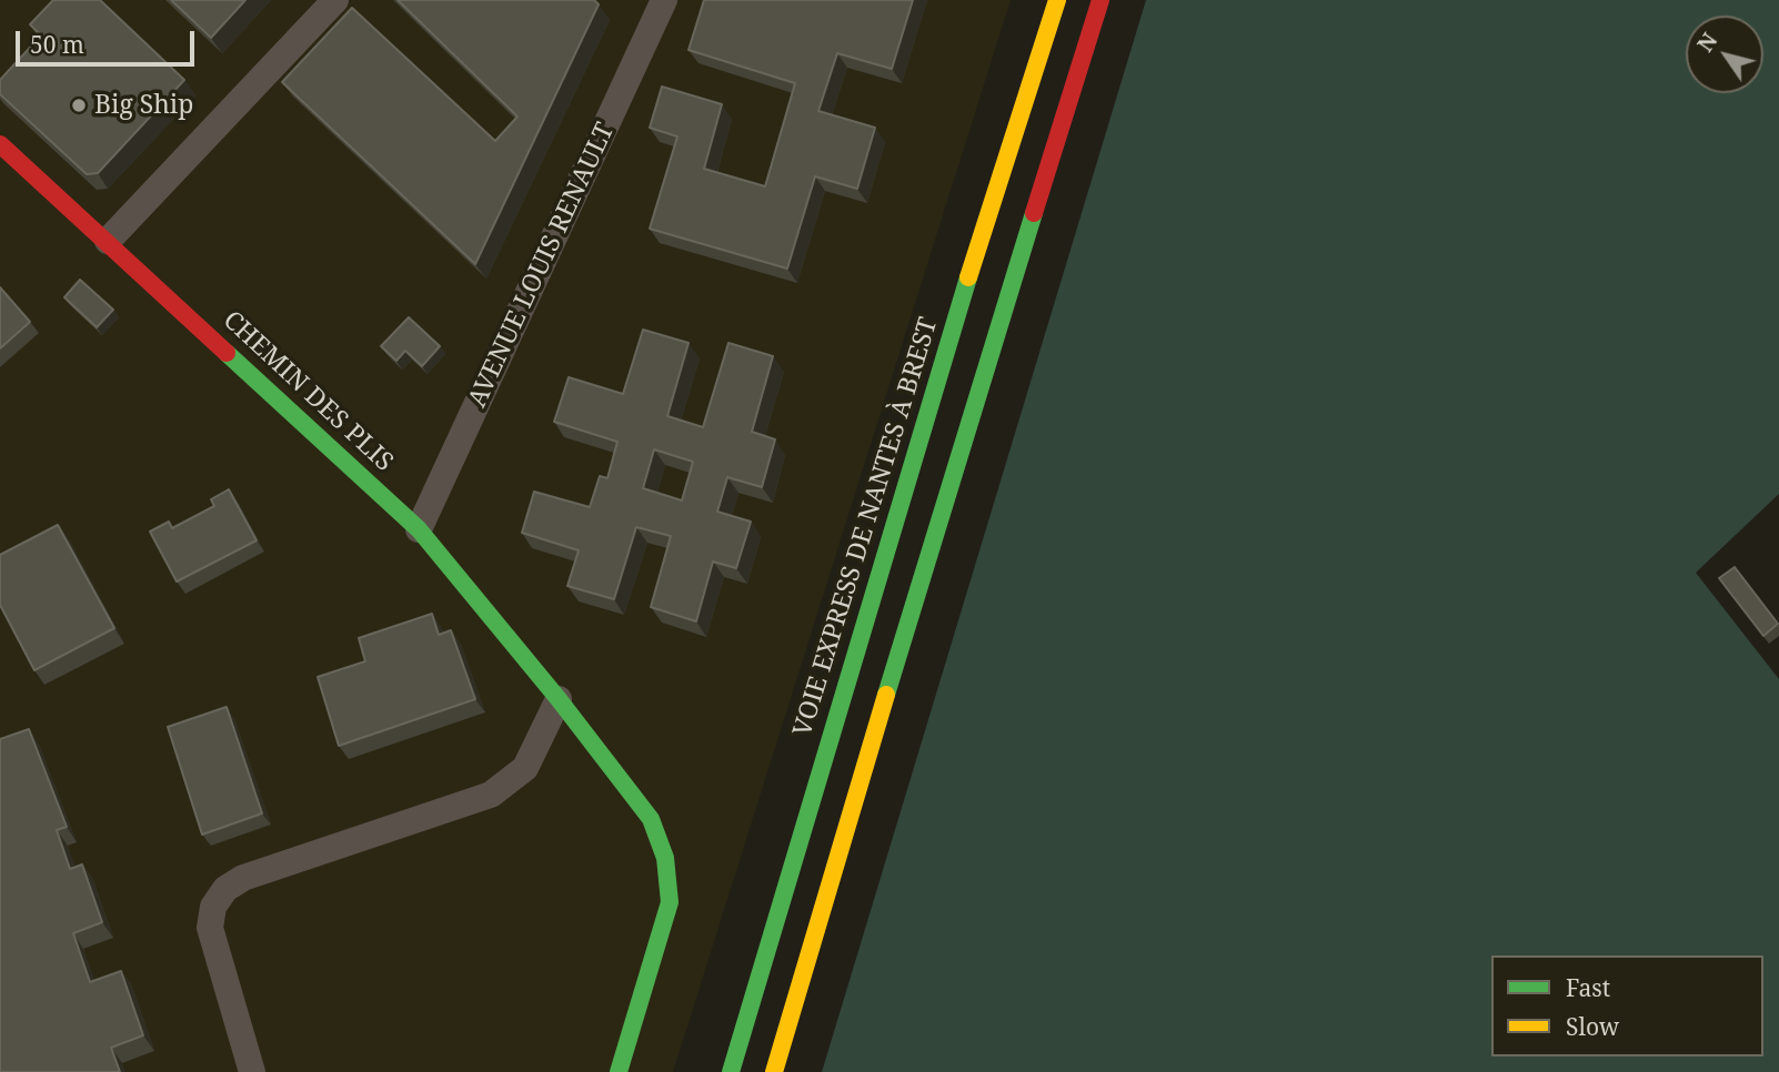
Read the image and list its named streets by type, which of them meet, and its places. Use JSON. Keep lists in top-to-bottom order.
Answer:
{
  "streets": {
    "main road": ["CHEMIN DES PLIS", "VOIE EXPRESS DE NANTES À BREST"],
    "street": ["AVENUE LOUIS RENAULT"]
  },
  "crossings": [
    ["AVENUE LOUIS RENAULT", "CHEMIN DES PLIS"]
  ],
  "places": ["Big Ship"],
  "legend": ["Fast", "Slow"],
  "scale_bar": "50 m",
  "north": "top left"
}
